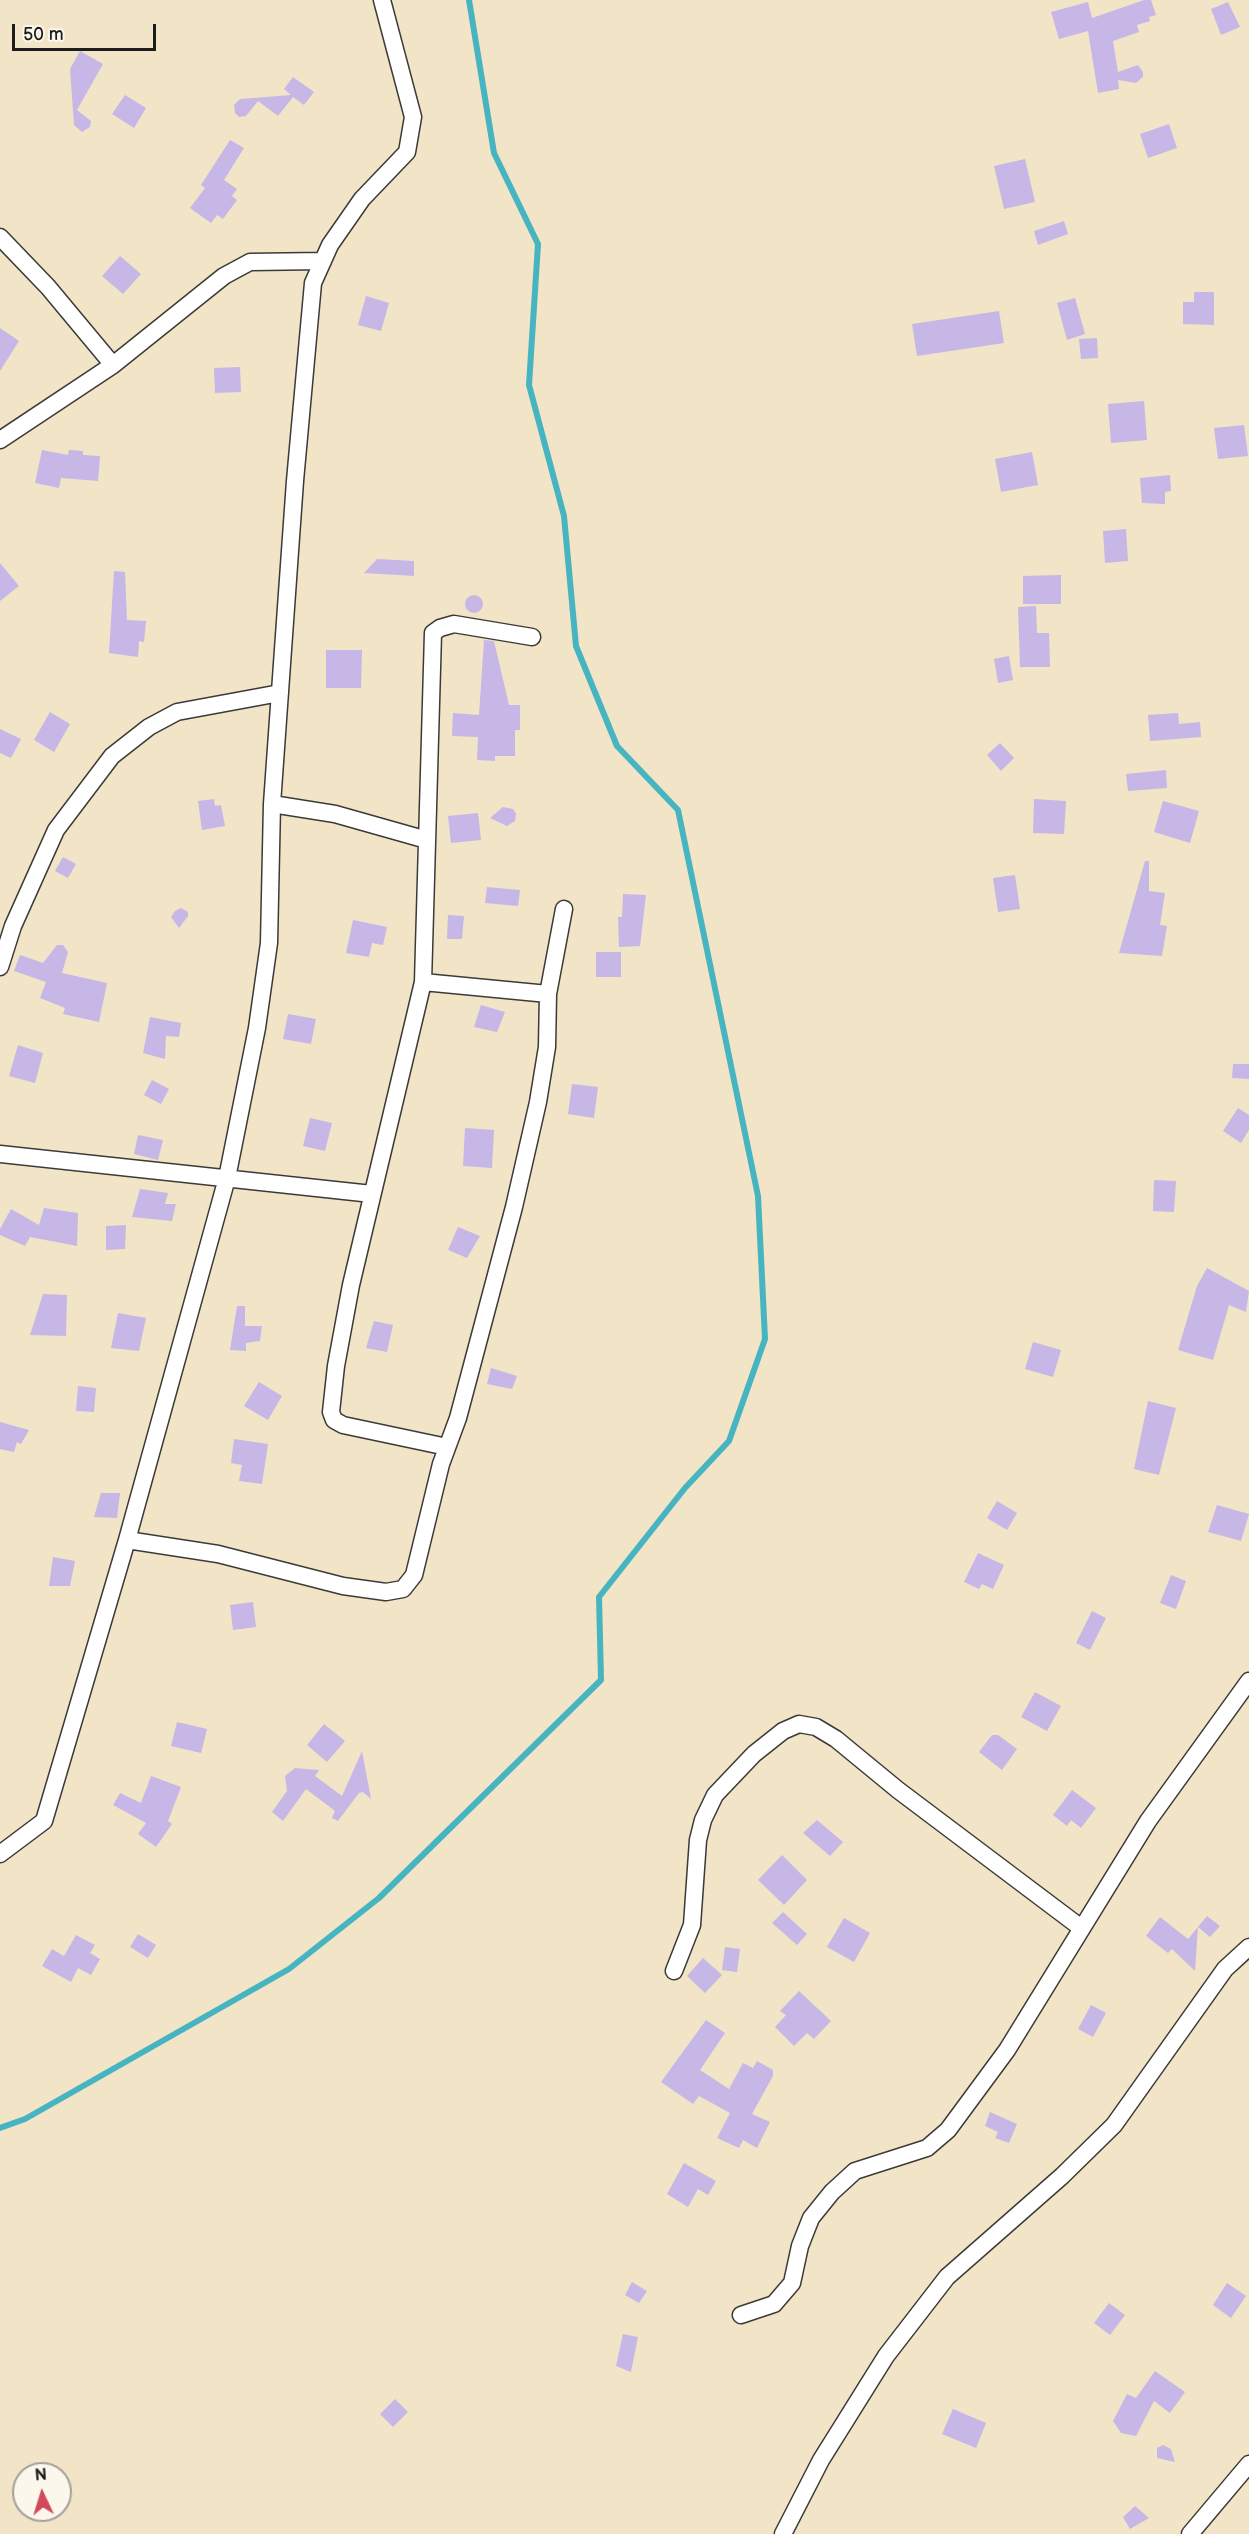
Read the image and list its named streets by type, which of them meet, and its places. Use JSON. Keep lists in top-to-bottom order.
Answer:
{
  "scale_bar": "50 m",
  "north": "top"
}
